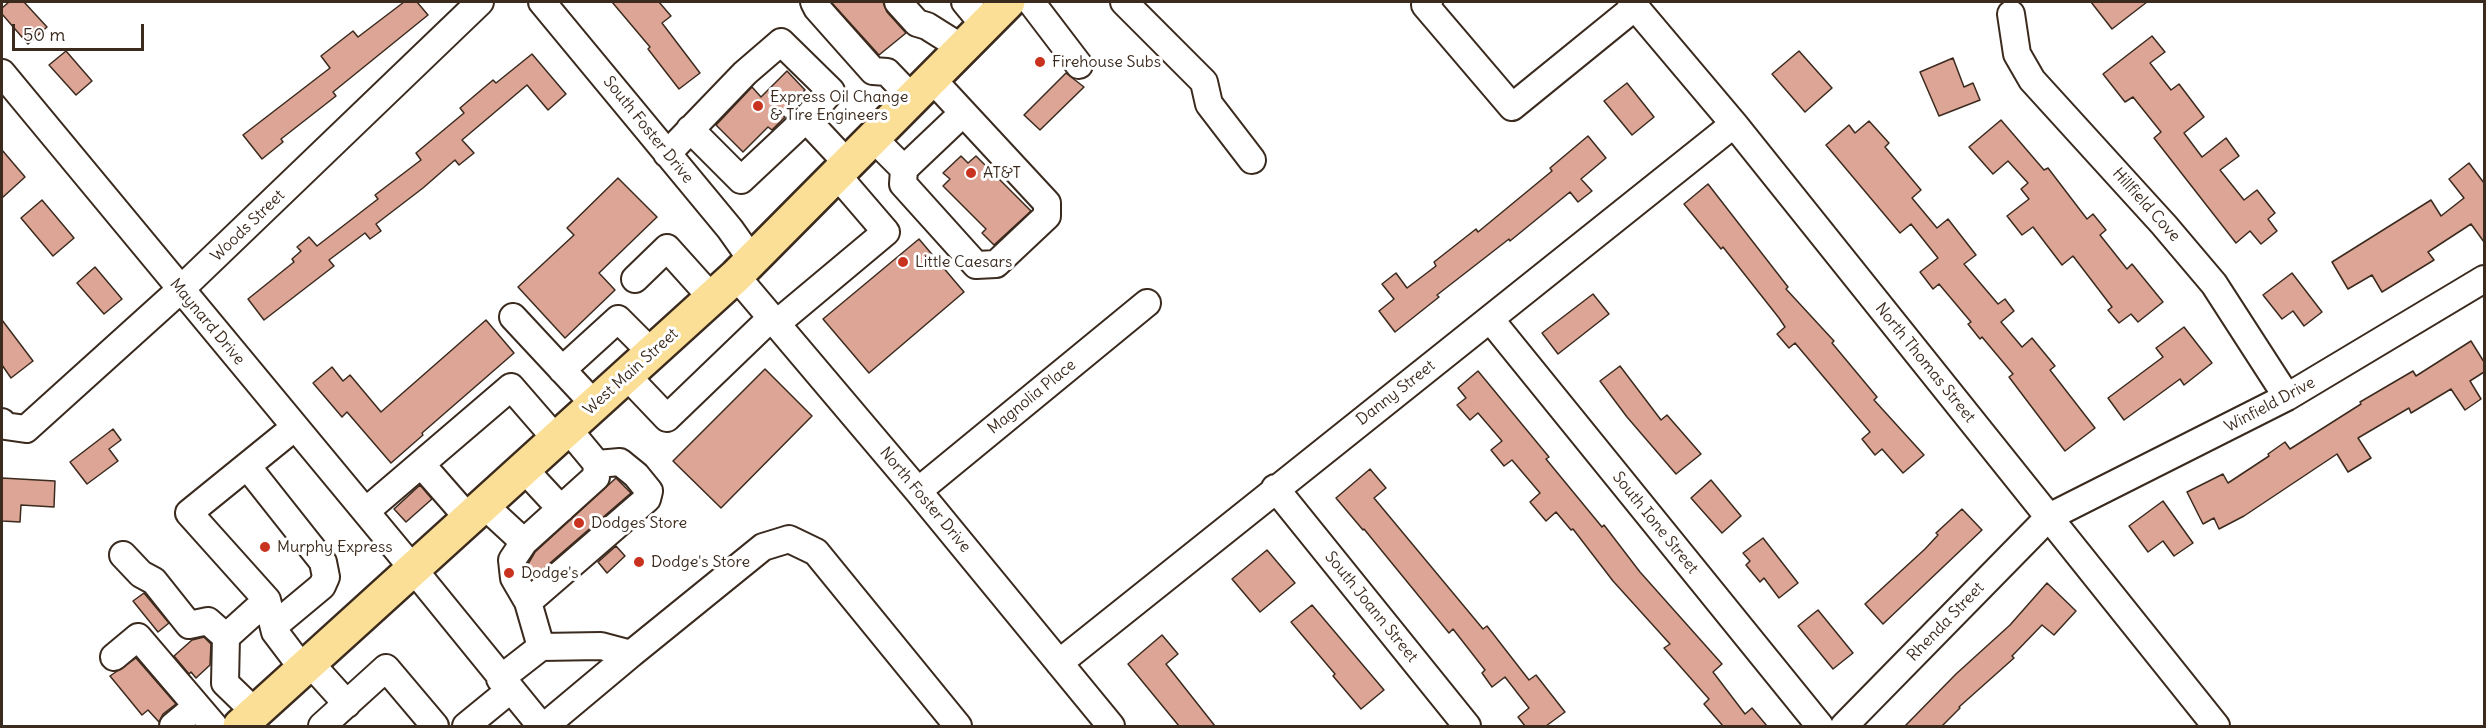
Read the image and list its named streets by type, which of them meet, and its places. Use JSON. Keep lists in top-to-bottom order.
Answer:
{
  "streets": {
    "main road": ["West Main Street"],
    "street": [
      "South Foster Drive",
      "Hillfield Cove",
      "Woods Street",
      "Maynard Drive",
      "North Thomas Street",
      "Danny Street",
      "Magnolia Place",
      "Winfield Drive",
      "North Foster Drive",
      "South Ione Street",
      "South Joann Street",
      "Rhenda Street"
    ]
  },
  "crossings": [
    ["South Foster Drive", "West Main Street"],
    ["South Foster Drive", "North Foster Drive"],
    ["Hillfield Cove", "Winfield Drive"],
    ["Woods Street", "Maynard Drive"],
    ["Maynard Drive", "West Main Street"],
    ["North Thomas Street", "Danny Street"],
    ["North Thomas Street", "Winfield Drive"],
    ["North Thomas Street", "Rhenda Street"],
    ["West Main Street", "North Foster Drive"],
    ["Danny Street", "North Foster Drive"],
    ["Danny Street", "South Ione Street"],
    ["Danny Street", "South Joann Street"],
    ["Magnolia Place", "North Foster Drive"],
    ["Winfield Drive", "Rhenda Street"]
  ],
  "places": [
    "Firehouse Subs",
    "Express Oil Change & Tire Engineers",
    "AT&T",
    "Little Caesars",
    "Dodges Store",
    "Murphy Express",
    "Dodge's Store",
    "Dodge's"
  ],
  "scale_bar": "50 m"
}
